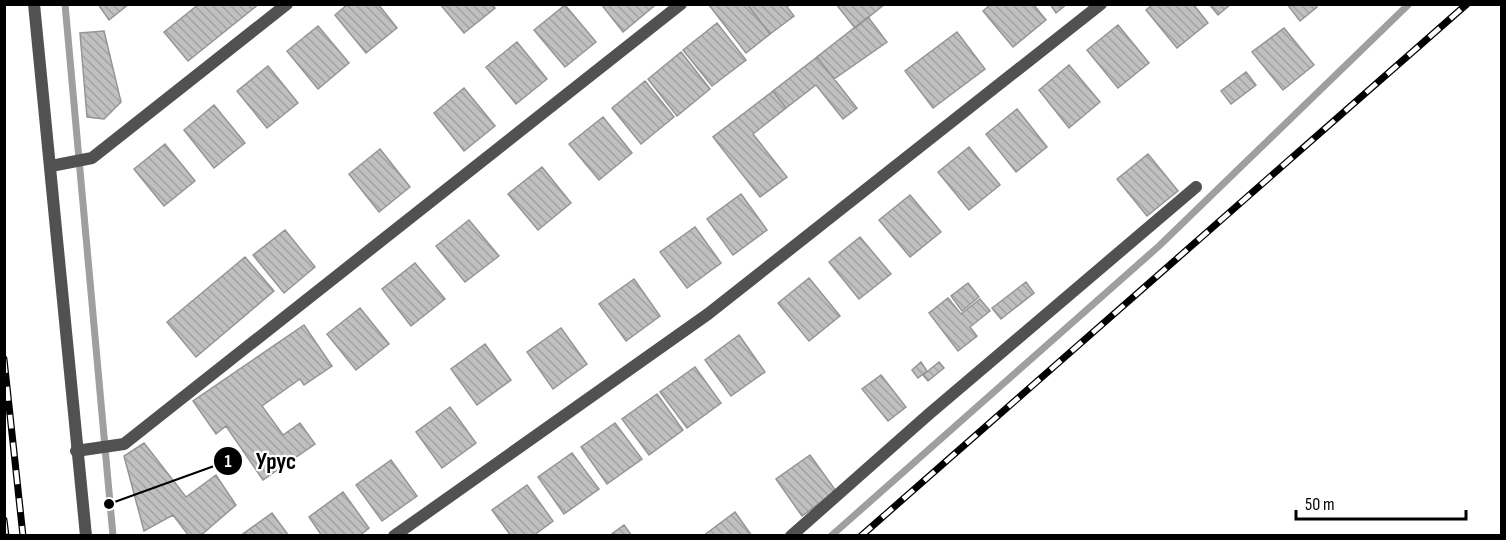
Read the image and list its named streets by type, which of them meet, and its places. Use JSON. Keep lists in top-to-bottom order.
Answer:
{
  "places": ["Урус"],
  "scale_bar": "50 m"
}
